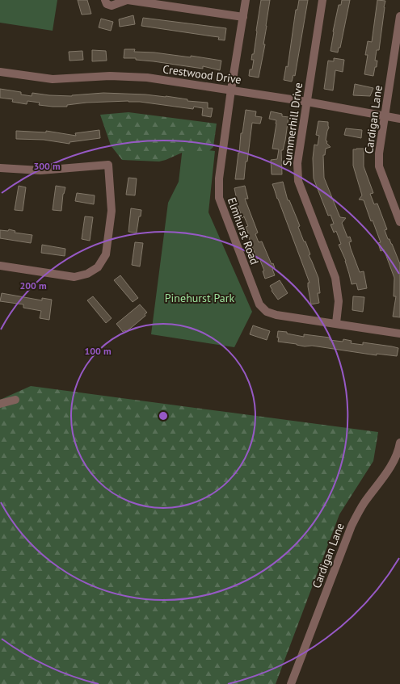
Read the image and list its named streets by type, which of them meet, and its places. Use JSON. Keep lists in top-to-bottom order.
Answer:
{
  "streets": {
    "street": [
      "Crestwood Drive",
      "Cardigan Lane",
      "Summerhill Drive",
      "Elmhurst Road"
    ]
  },
  "crossings": [
    ["Crestwood Drive", "Cardigan Lane"],
    ["Crestwood Drive", "Summerhill Drive"],
    ["Crestwood Drive", "Elmhurst Road"],
    ["Summerhill Drive", "Elmhurst Road"]
  ],
  "parks": ["Pinehurst Park"],
  "rings": ["300 m", "200 m", "100 m"]
}
